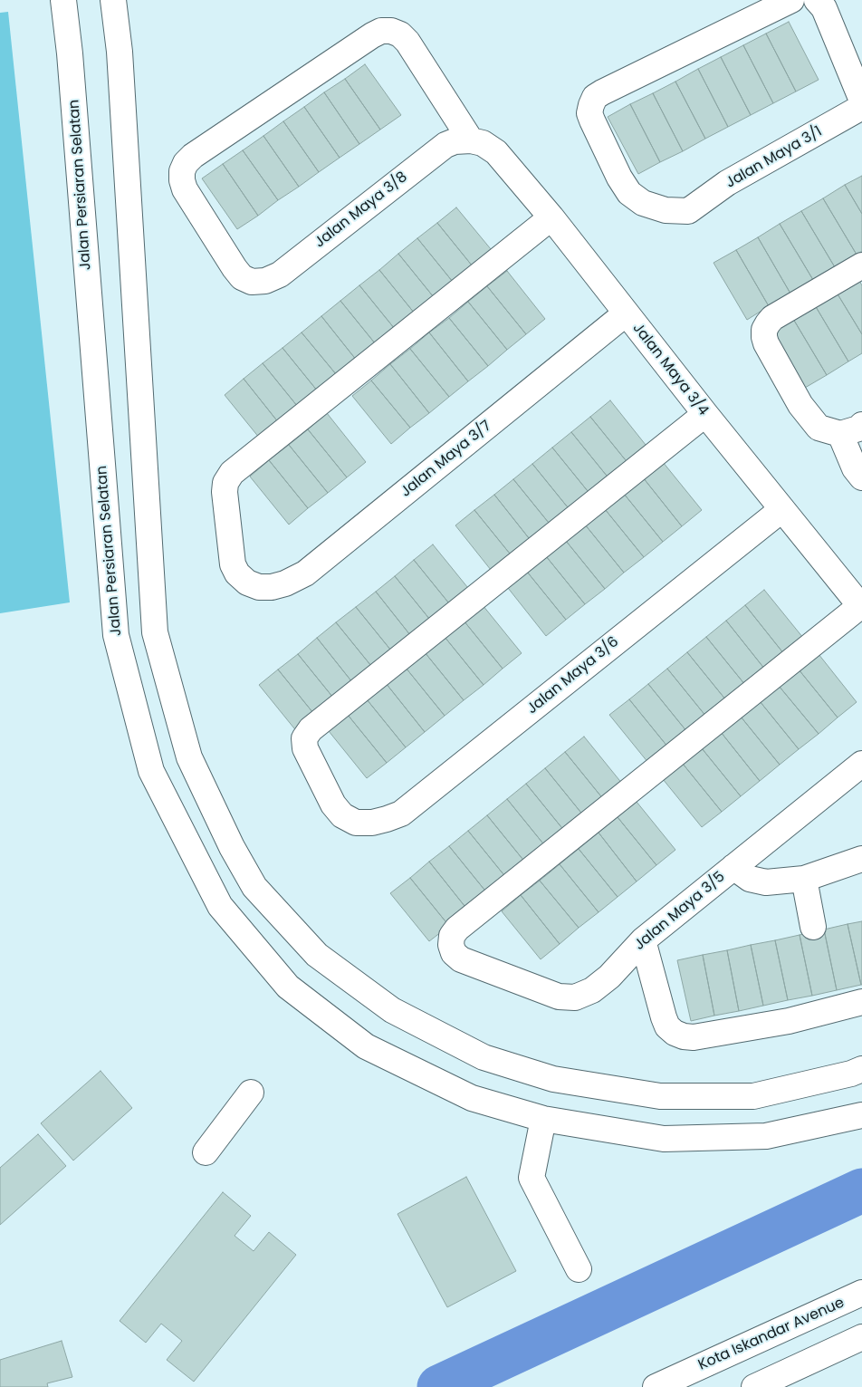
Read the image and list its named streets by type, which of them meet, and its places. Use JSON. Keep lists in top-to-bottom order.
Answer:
{
  "streets": {
    "main road": [
      "Jalan Maya 3/1",
      "Jalan Persiaran Selatan",
      "Jalan Maya 3/8",
      "Jalan Maya 3/4",
      "Jalan Maya 3/7",
      "Jalan Maya 3/6",
      "Jalan Maya 3/5",
      "Kota Iskandar Avenue"
    ]
  },
  "crossings": [
    ["Jalan Maya 3/8", "Jalan Maya 3/4"],
    ["Jalan Maya 3/4", "Jalan Maya 3/7"],
    ["Jalan Maya 3/4", "Jalan Maya 3/6"],
    ["Jalan Maya 3/4", "Jalan Maya 3/5"]
  ]
}
